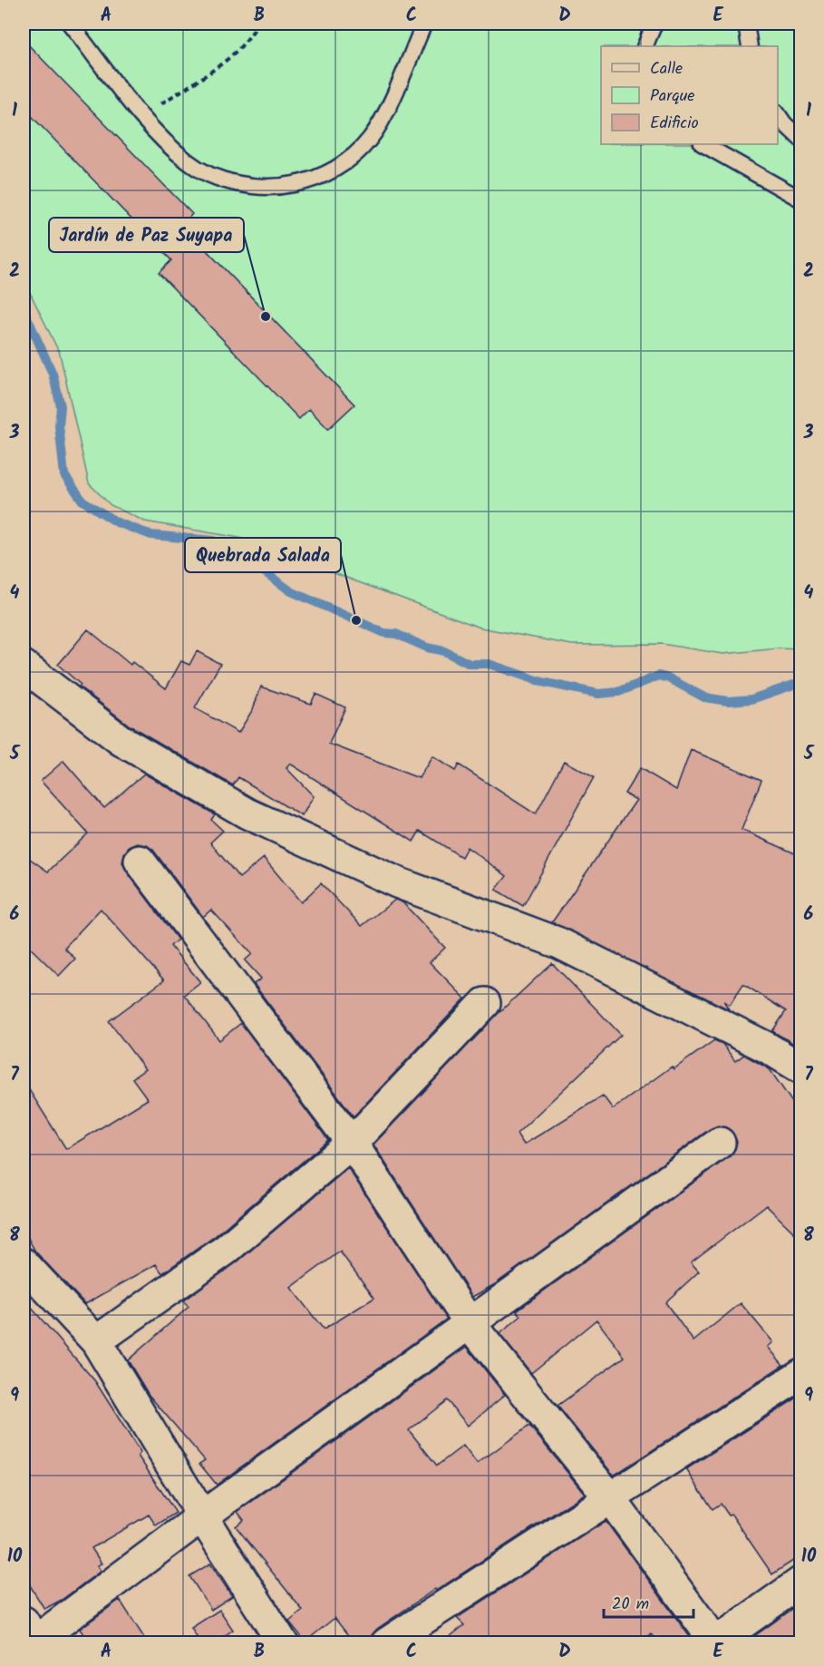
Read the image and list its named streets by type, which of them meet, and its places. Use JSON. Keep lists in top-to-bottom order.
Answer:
{
  "places": ["Jardín de Paz Suyapa", "Quebrada Salada"],
  "legend": ["Calle", "Parque", "Edificio"],
  "scale_bar": "20 m",
  "grid": {
    "columns": [
      "A",
      "B",
      "C",
      "D",
      "E"
    ],
    "rows": [
      "1",
      "2",
      "3",
      "4",
      "5",
      "6",
      "7",
      "8",
      "9",
      "10"
    ]
  }
}
